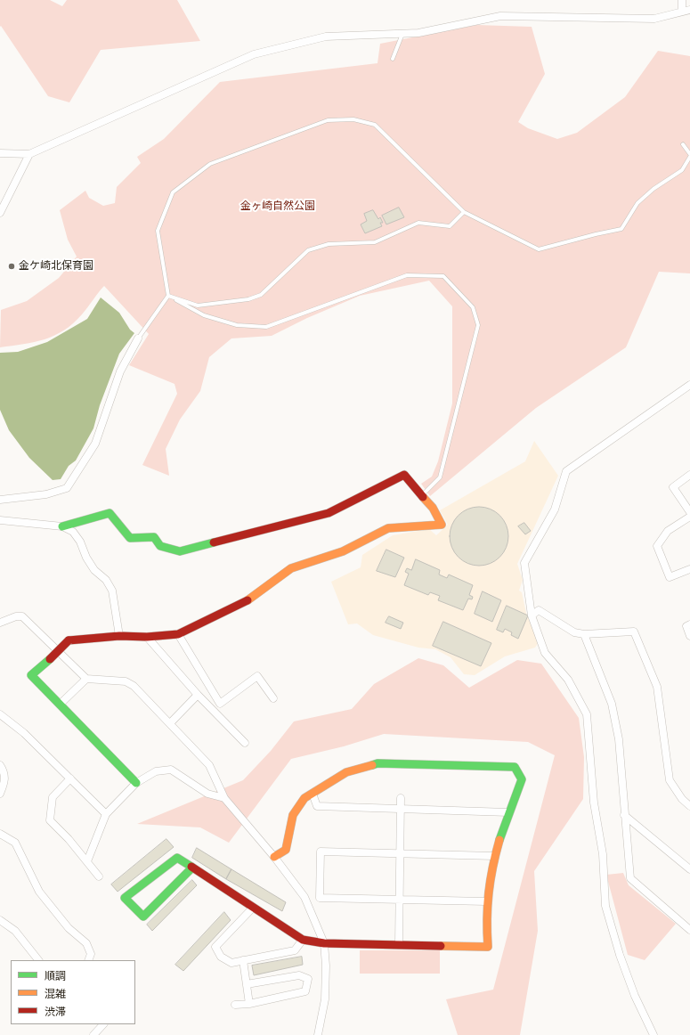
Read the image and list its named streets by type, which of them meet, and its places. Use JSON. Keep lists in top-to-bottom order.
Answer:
{
  "parks": ["金ヶ崎自然公園"],
  "places": ["金ケ崎北保育園"],
  "legend": ["順調", "混雑", "渋滞"]
}
